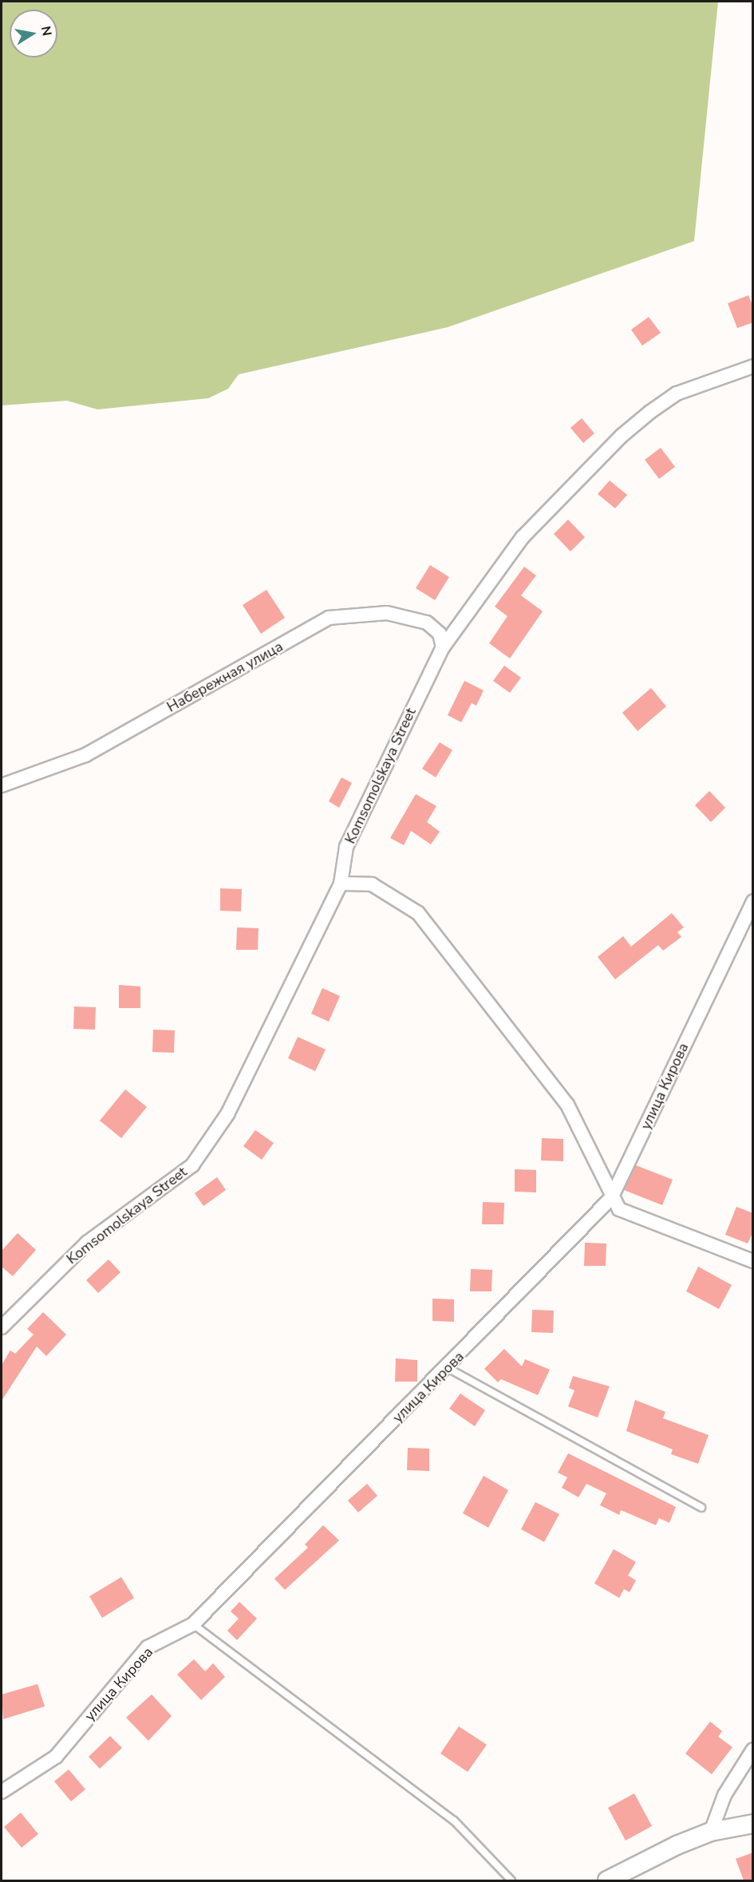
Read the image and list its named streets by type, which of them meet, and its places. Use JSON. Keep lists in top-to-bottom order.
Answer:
{
  "streets": {
    "street": ["Набережная улица", "Komsomolskaya Street", "улица Кирова"]
  },
  "crossings": [
    ["Набережная улица", "Komsomolskaya Street"]
  ],
  "north": "right"
}
